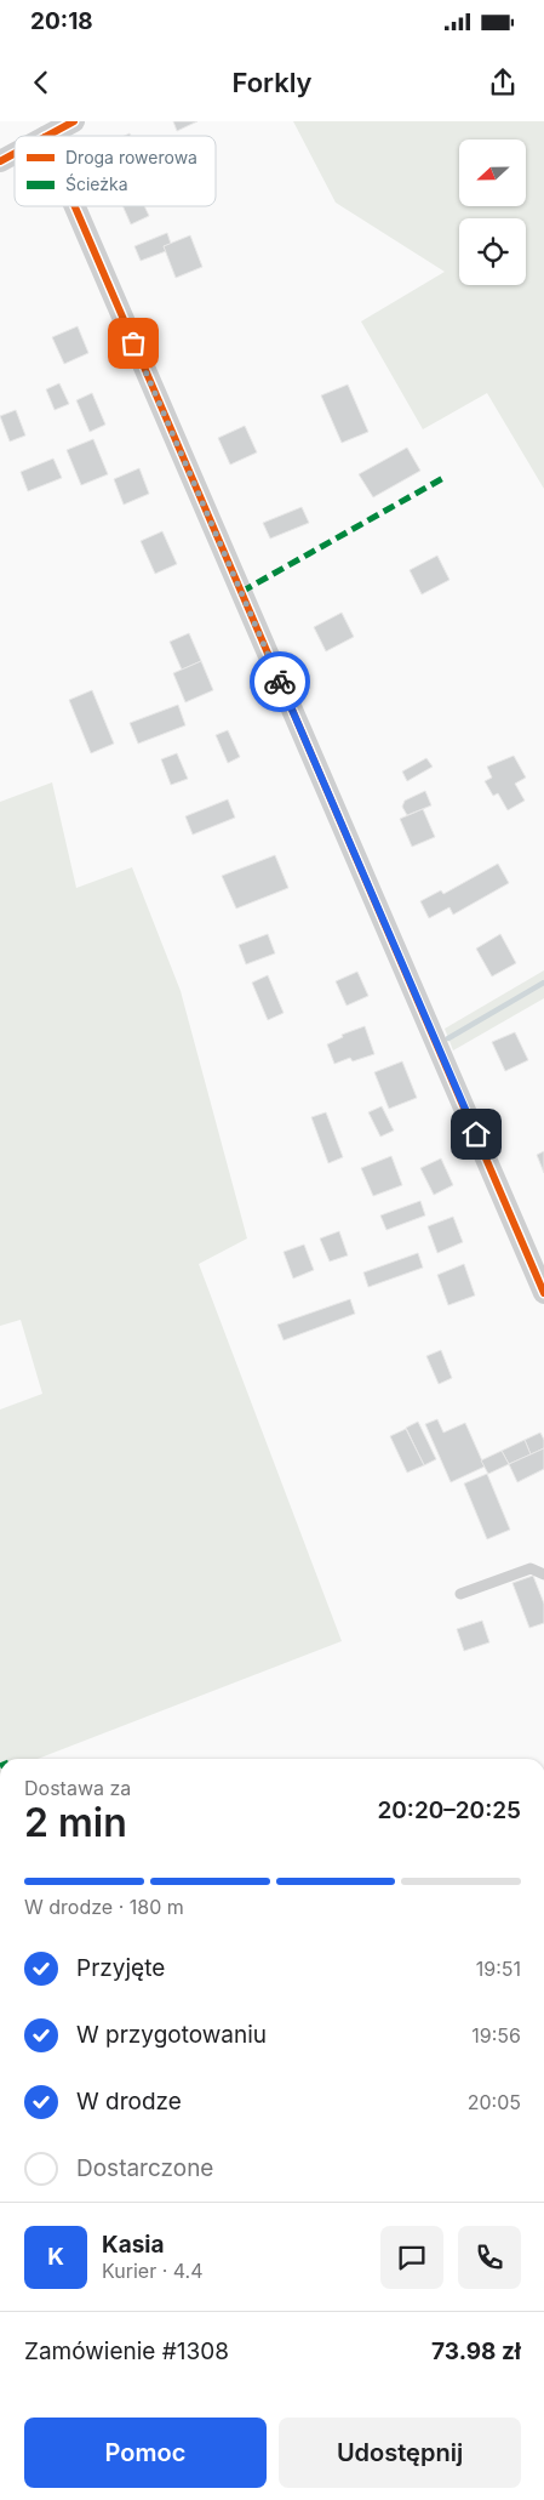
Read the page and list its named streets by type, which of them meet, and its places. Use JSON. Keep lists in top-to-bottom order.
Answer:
{
  "legend": ["Droga rowerowa", "Ścieżka"],
  "north": "left",
  "page": {
    "status": "20:18",
    "header": "Forkly",
    "heading": ["2 min", "Dostawa za", "20:20–20:25"],
    "panel": [
      "Kasia",
      "Kurier · 4.4",
      "Zamówienie #1308",
      "73.98 zł"
    ],
    "bar": "W drodze · 180 m",
    "list": [
      ["Przyjęte", "19:51"],
      ["W przygotowaniu", "19:56"],
      ["W drodze", "20:05"],
      "Dostarczone"
    ],
    "round": "K",
    "buttons": ["Pomoc", "Udostępnij"]
  }
}
